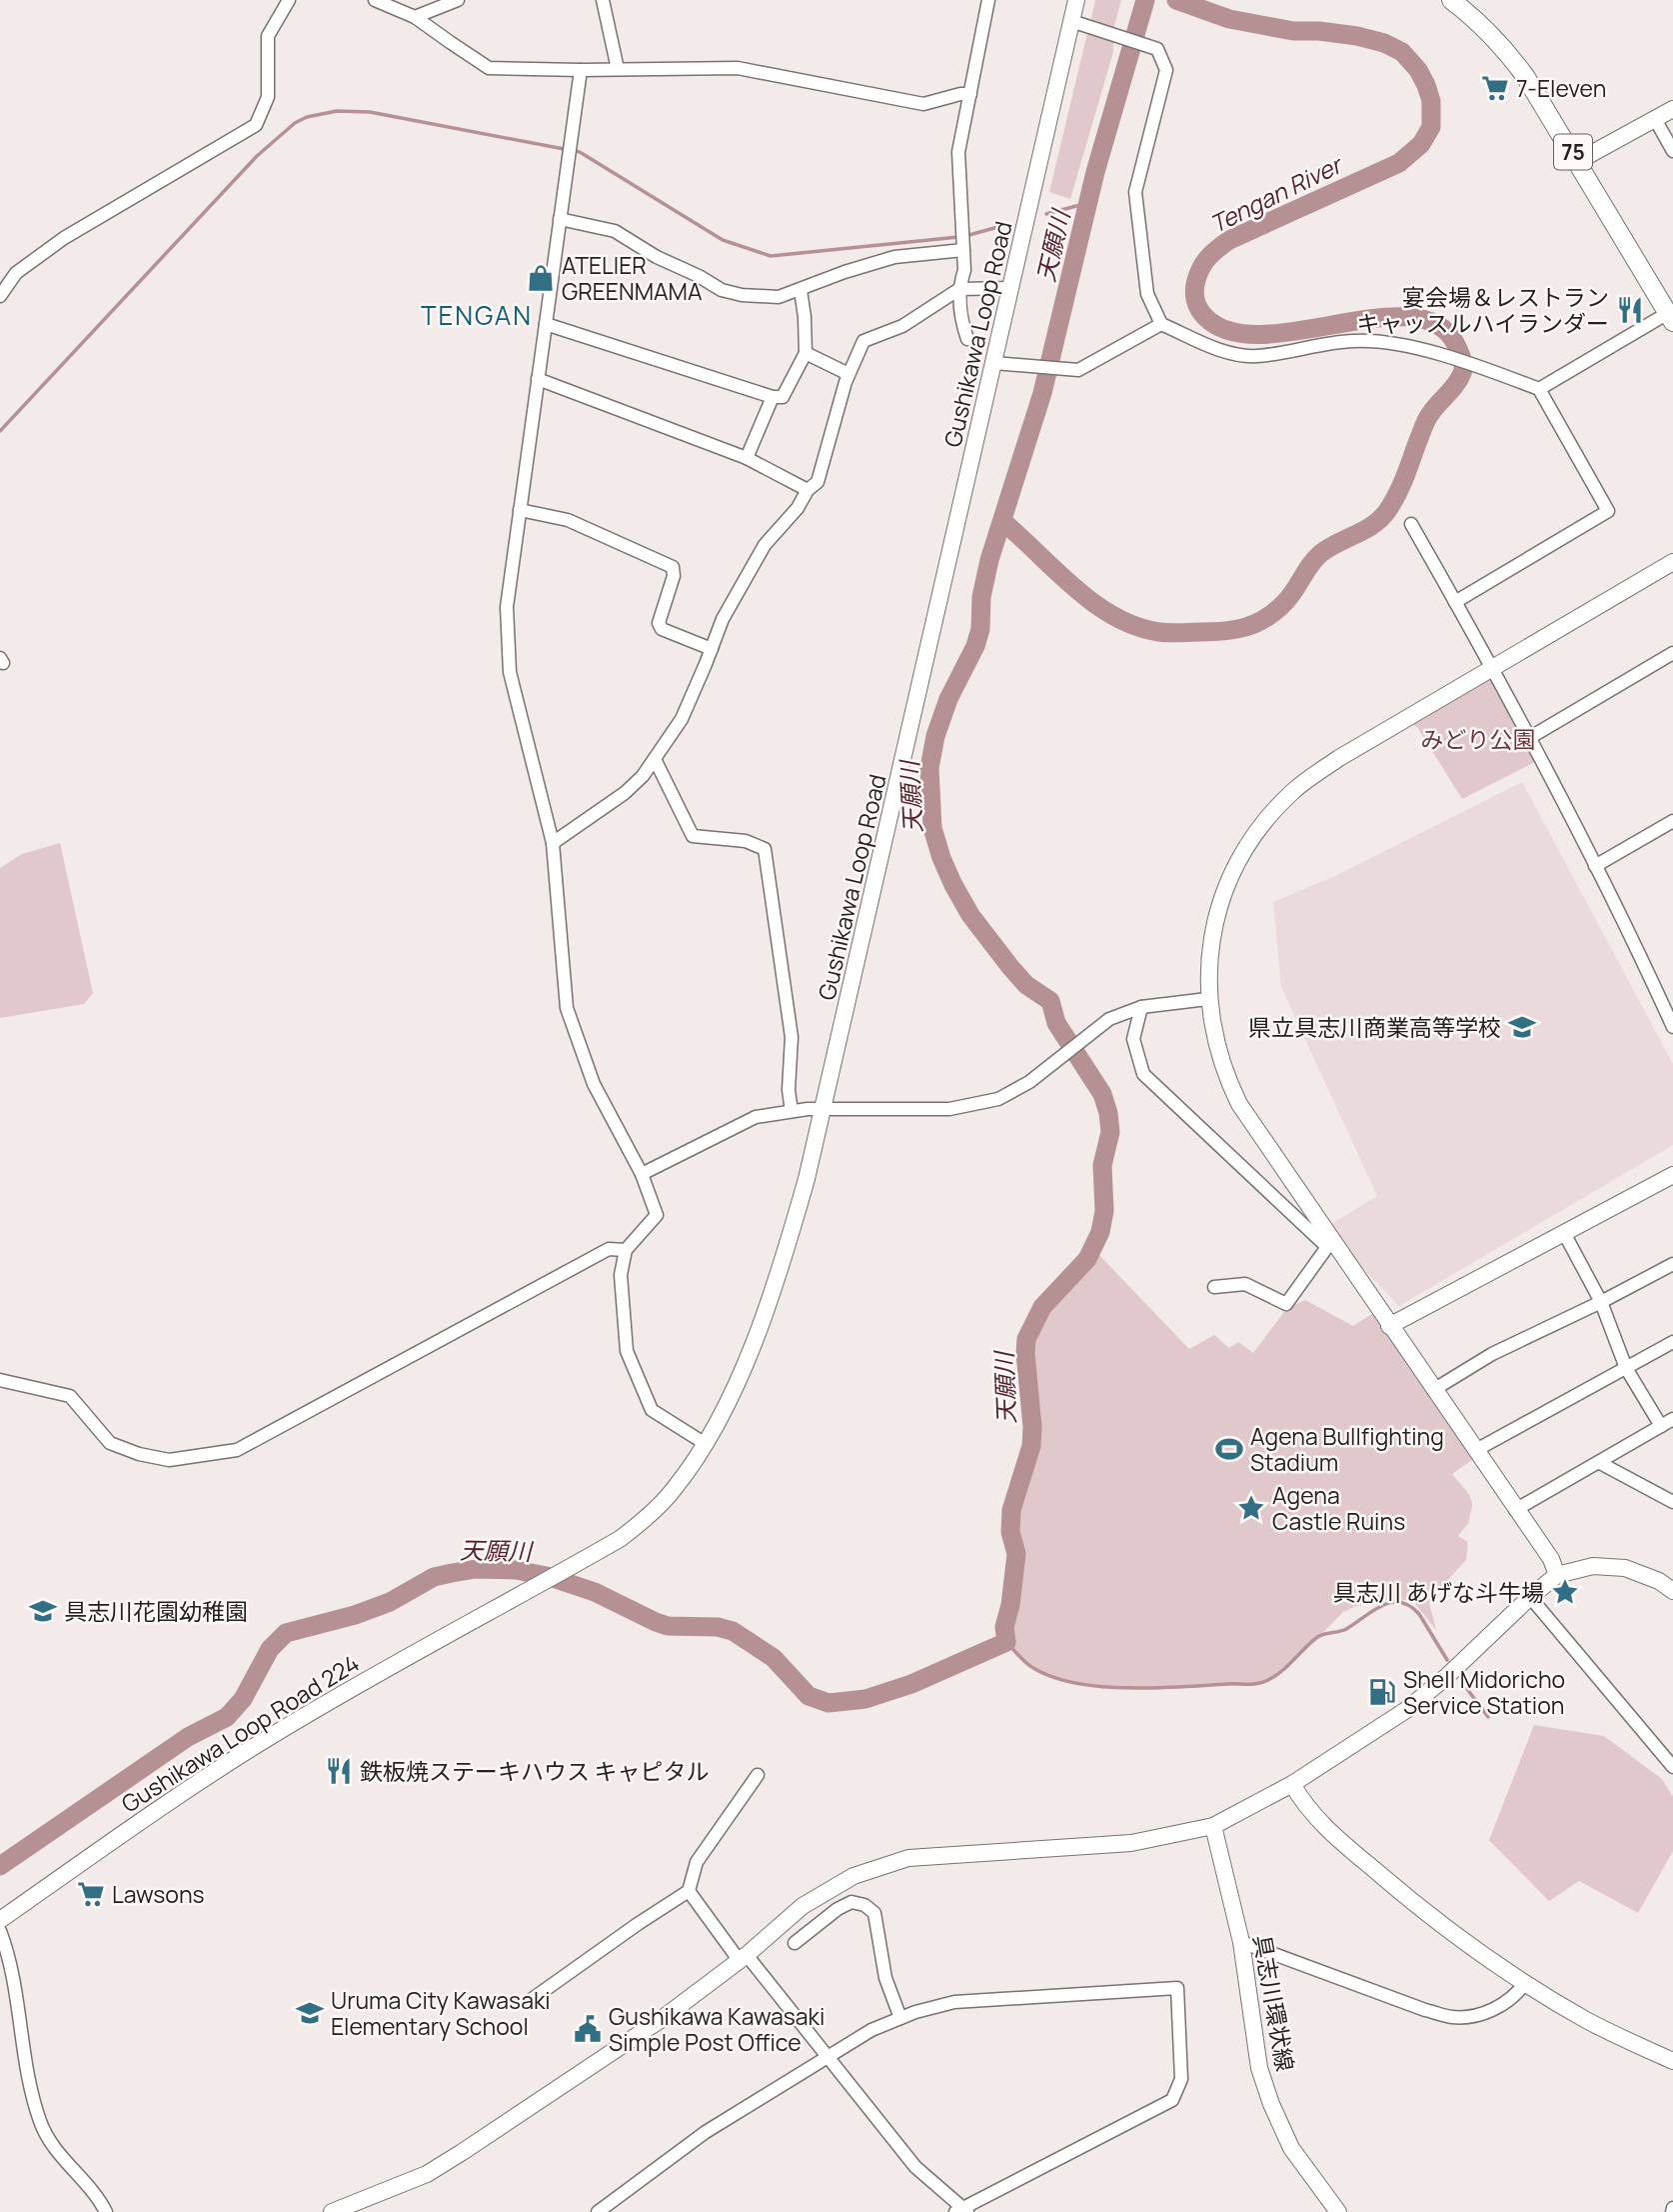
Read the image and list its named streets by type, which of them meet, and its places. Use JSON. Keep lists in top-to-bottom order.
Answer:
{
  "streets": {
    "main road": [
      "75",
      "Gushikawa Loop Road",
      "Gushikawa Loop Road 224",
      "具志川環状線"
    ]
  },
  "crossings": [
    ["Gushikawa Loop Road", "Gushikawa Loop Road 224"]
  ],
  "districts": ["TENGAN"],
  "water": ["Tengan River", "天願川"],
  "parks": ["みどり公園"],
  "places": {
    "supermarket": ["7-Eleven", "Lawsons"],
    "shop": ["ATELIER GREENMAMA"],
    "restaurant": ["宴会場＆レストラン キャッスルハイランダー", "鉄板焼ステーキハウス キャピタル"],
    "school or university": ["県立具志川商業高等学校", "具志川花園幼稚園", "Uruma City Kawasaki Elementary School"],
    "sports": ["Agena Bullfighting Stadium"],
    "place": ["Agena Castle Ruins", "具志川 あげな斗牛場"],
    "fuel station": ["Shell Midoricho Service Station"],
    "public building": ["Gushikawa Kawasaki Simple Post Office"]
  }
}
